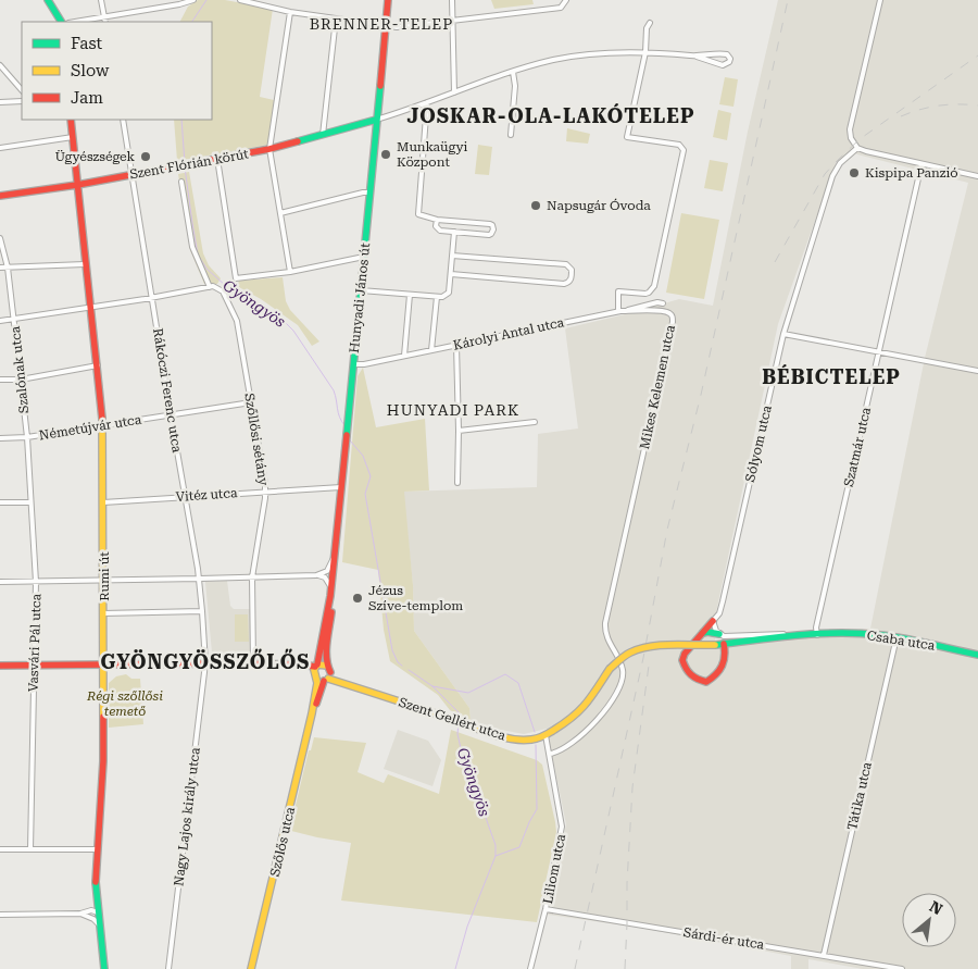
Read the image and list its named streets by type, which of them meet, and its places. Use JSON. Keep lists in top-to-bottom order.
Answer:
{
  "streets": {
    "street": [
      "Szent Flórián körút",
      "Hunyadi János út",
      "Károlyi Antal utca",
      "Szalónak utca",
      "Mikes Kelemen utca",
      "Rákóczi Ferenc utca",
      "Németújvár utca",
      "Szőllősi sétány",
      "Sólyom utca",
      "Szatmár utca",
      "Vitéz utca",
      "Rumi út",
      "Csaba utca",
      "Vasvári Pál utca",
      "Szent Gellért utca",
      "Tátika utca",
      "Nagy Lajos király utca",
      "Szőlős utca",
      "Liliom utca",
      "Sárdi-ér utca"
    ]
  },
  "crossings": [
    ["Szent Flórián körút", "Hunyadi János út"],
    ["Szent Flórián körút", "Rákóczi Ferenc utca"],
    ["Szent Flórián körút", "Rumi út"],
    ["Hunyadi János út", "Károlyi Antal utca"],
    ["Hunyadi János út", "Vitéz utca"],
    ["Hunyadi János út", "Szent Gellért utca"],
    ["Hunyadi János út", "Szőlős utca"],
    ["Károlyi Antal utca", "Mikes Kelemen utca"],
    ["Szalónak utca", "Németújvár utca"],
    ["Szalónak utca", "Vasvári Pál utca"],
    ["Mikes Kelemen utca", "Liliom utca"],
    ["Rákóczi Ferenc utca", "Németújvár utca"],
    ["Rákóczi Ferenc utca", "Vitéz utca"],
    ["Rákóczi Ferenc utca", "Nagy Lajos király utca"],
    ["Németújvár utca", "Szőllősi sétány"],
    ["Németújvár utca", "Rumi út"],
    ["Németújvár utca", "Vasvári Pál utca"],
    ["Szőllősi sétány", "Vitéz utca"],
    ["Szatmár utca", "Csaba utca"],
    ["Vitéz utca", "Rumi út"],
    ["Csaba utca", "Szent Gellért utca"],
    ["Csaba utca", "Tátika utca"],
    ["Szent Gellért utca", "Szőlős utca"],
    ["Szent Gellért utca", "Liliom utca"],
    ["Tátika utca", "Sárdi-ér utca"],
    ["Liliom utca", "Sárdi-ér utca"]
  ],
  "districts": [
    "BRENNER-TELEP",
    "JOSKAR-OLA-LAKÓTELEP",
    "BÉBICTELEP",
    "HUNYADI PARK",
    "GYÖNGYÖSSZŐLŐS"
  ],
  "water": ["Gyöngyös"],
  "parks": ["Régi szőllősi temető"],
  "places": [
    "Munkaügyi Központ",
    "Ügyészségek",
    "Kispipa Panzió",
    "Napsugár Óvoda",
    "Jézus Szíve-templom"
  ],
  "legend": ["Fast", "Slow", "Jam"],
  "north": "top right"
}
